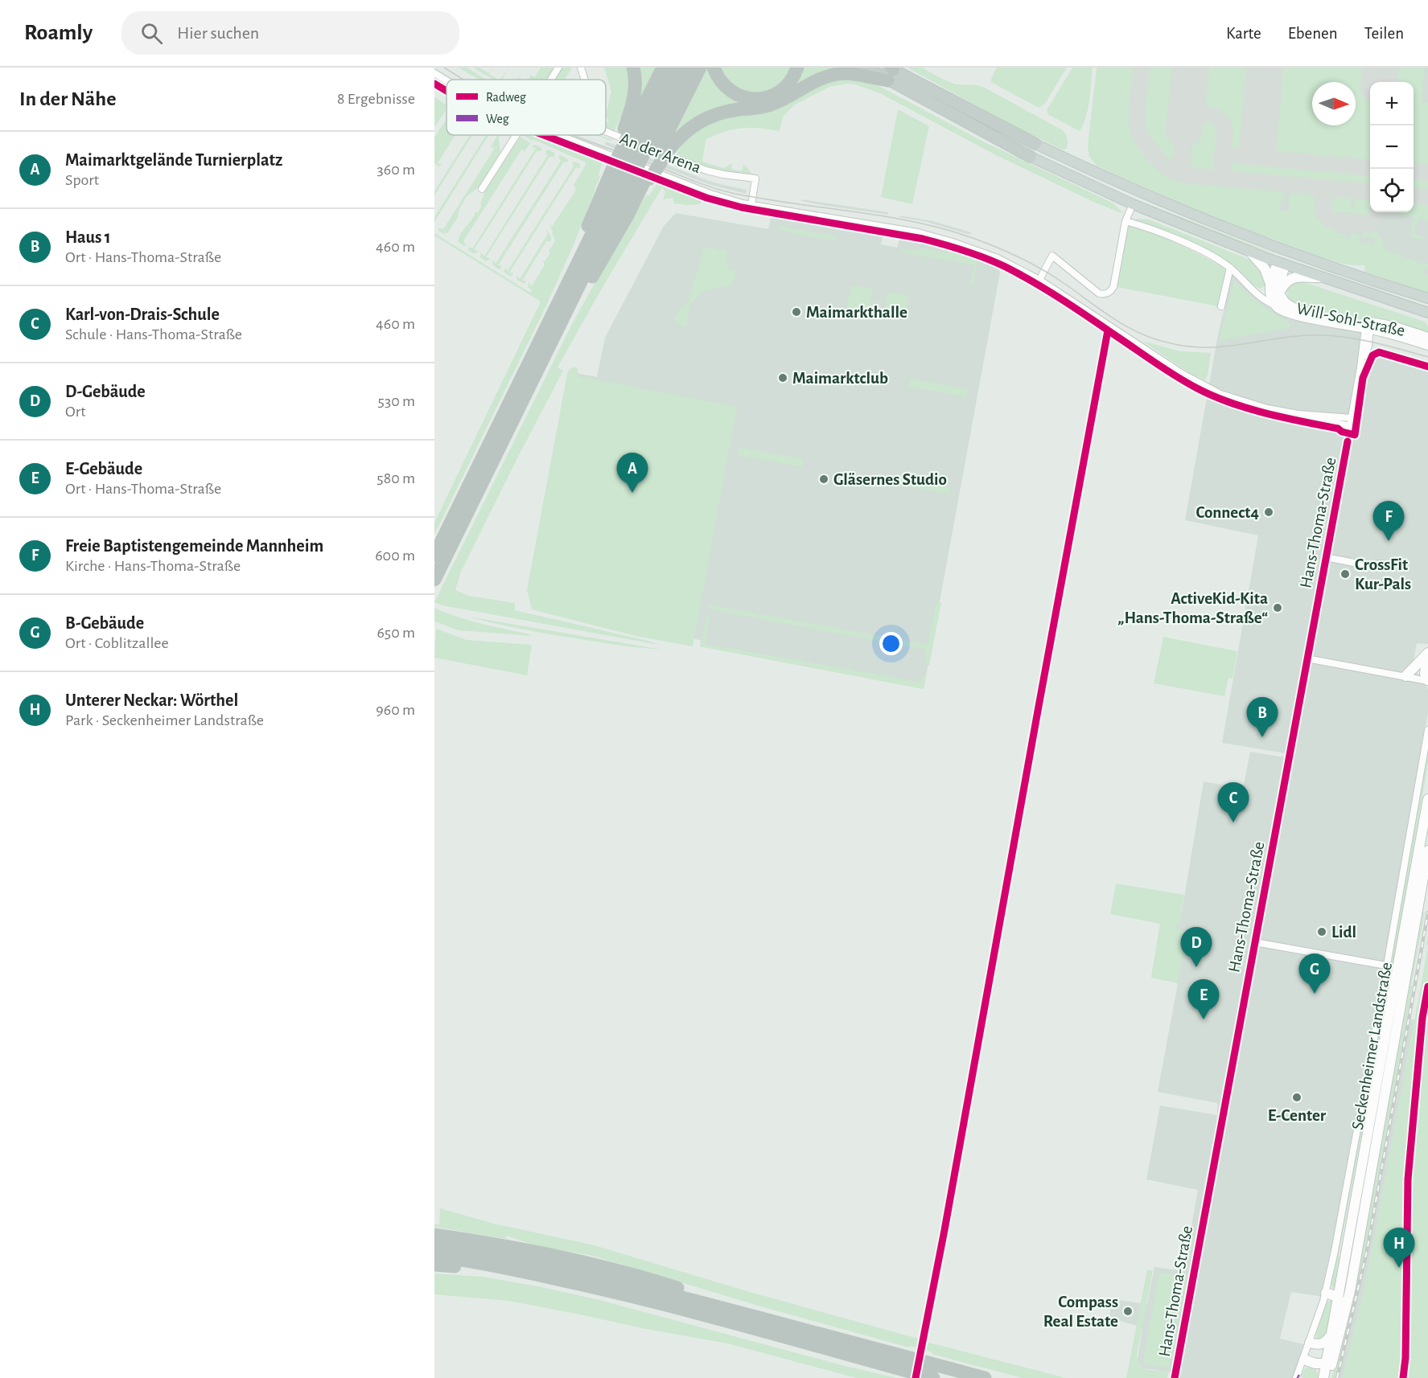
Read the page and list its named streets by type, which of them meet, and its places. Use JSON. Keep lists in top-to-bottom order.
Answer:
{
  "streets": {
    "main road": ["Will-Sohl-Straße", "Seckenheimer Landstraße"],
    "street": ["An der Arena", "Hans-Thoma-Straße"]
  },
  "crossings": [
    ["Will-Sohl-Straße", "Hans-Thoma-Straße"]
  ],
  "places": [
    "Maimarkthalle",
    "Maimarktclub",
    "Gläsernes Studio",
    "Connect4",
    "CrossFit Kur-Pals",
    "ActiveKid-Kita „Hans-Thoma-Straße“",
    "Lidl",
    "E-Center",
    "Compass Real Estate"
  ],
  "legend": ["Radweg", "Weg"],
  "north": "right",
  "page": {
    "header": "Roamly",
    "search": "Hier suchen",
    "nav": ["Karte", "Ebenen", "Teilen"],
    "heading": ["In der Nähe", "8 Ergebnisse"],
    "map_buttons": ["+", "−"],
    "list": [
      {
        "mark": "A",
        "name": "Maimarktgelände Turnierplatz",
        "note": "Sport",
        "value": "360 m"
      },
      {
        "mark": "B",
        "name": "Haus 1",
        "note": "Ort · Hans-Thoma-Straße",
        "value": "460 m"
      },
      {
        "mark": "C",
        "name": "Karl-von-Drais-Schule",
        "note": "Schule · Hans-Thoma-Straße",
        "value": "460 m"
      },
      {
        "mark": "D",
        "name": "D-Gebäude",
        "note": "Ort",
        "value": "530 m"
      },
      {
        "mark": "E",
        "name": "E-Gebäude",
        "note": "Ort · Hans-Thoma-Straße",
        "value": "580 m"
      },
      {
        "mark": "F",
        "name": "Freie Baptistengemeinde Mannheim",
        "note": "Kirche · Hans-Thoma-Straße",
        "value": "600 m"
      },
      {
        "mark": "G",
        "name": "B-Gebäude",
        "note": "Ort · Coblitzallee",
        "value": "650 m"
      },
      {
        "mark": "H",
        "name": "Unterer Neckar: Wörthel",
        "note": "Park · Seckenheimer Landstraße",
        "value": "960 m"
      }
    ],
    "pins": [
      "A",
      "F",
      "B",
      "C",
      "D",
      "G",
      "E",
      "H"
    ]
  }
}
